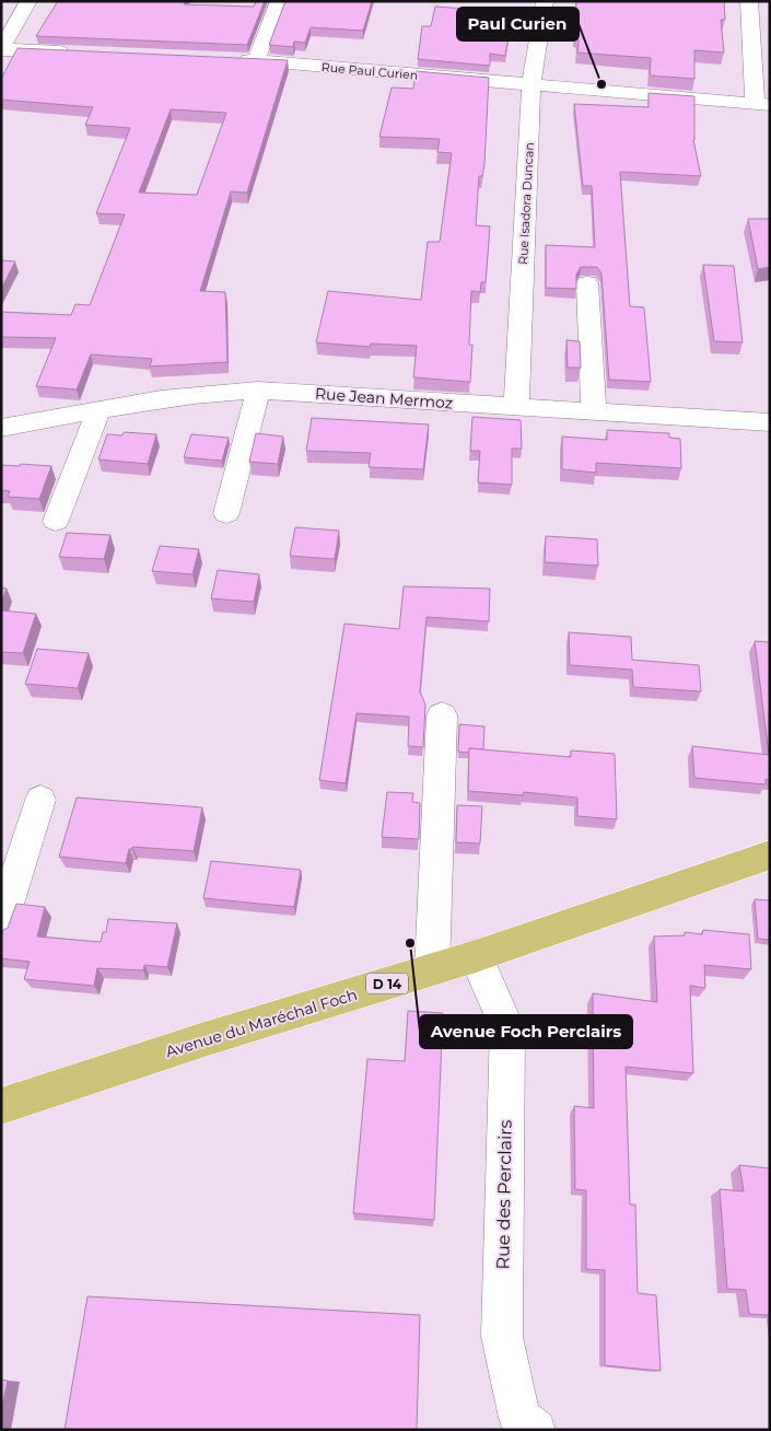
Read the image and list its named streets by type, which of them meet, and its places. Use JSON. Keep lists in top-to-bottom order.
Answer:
{
  "streets": {
    "main road": ["D 14", "Avenue du Maréchal Foch"],
    "street": [
      "Rue Paul Curien",
      "Rue Isadora Duncan",
      "Rue Jean Mermoz",
      "Rue des Perclairs"
    ]
  },
  "crossings": [
    ["Rue Paul Curien", "Rue Isadora Duncan"],
    ["Rue Isadora Duncan", "Rue Jean Mermoz"],
    ["Avenue du Maréchal Foch", "Rue des Perclairs"]
  ],
  "places": ["Paul Curien", "Avenue Foch Perclairs"]
}
